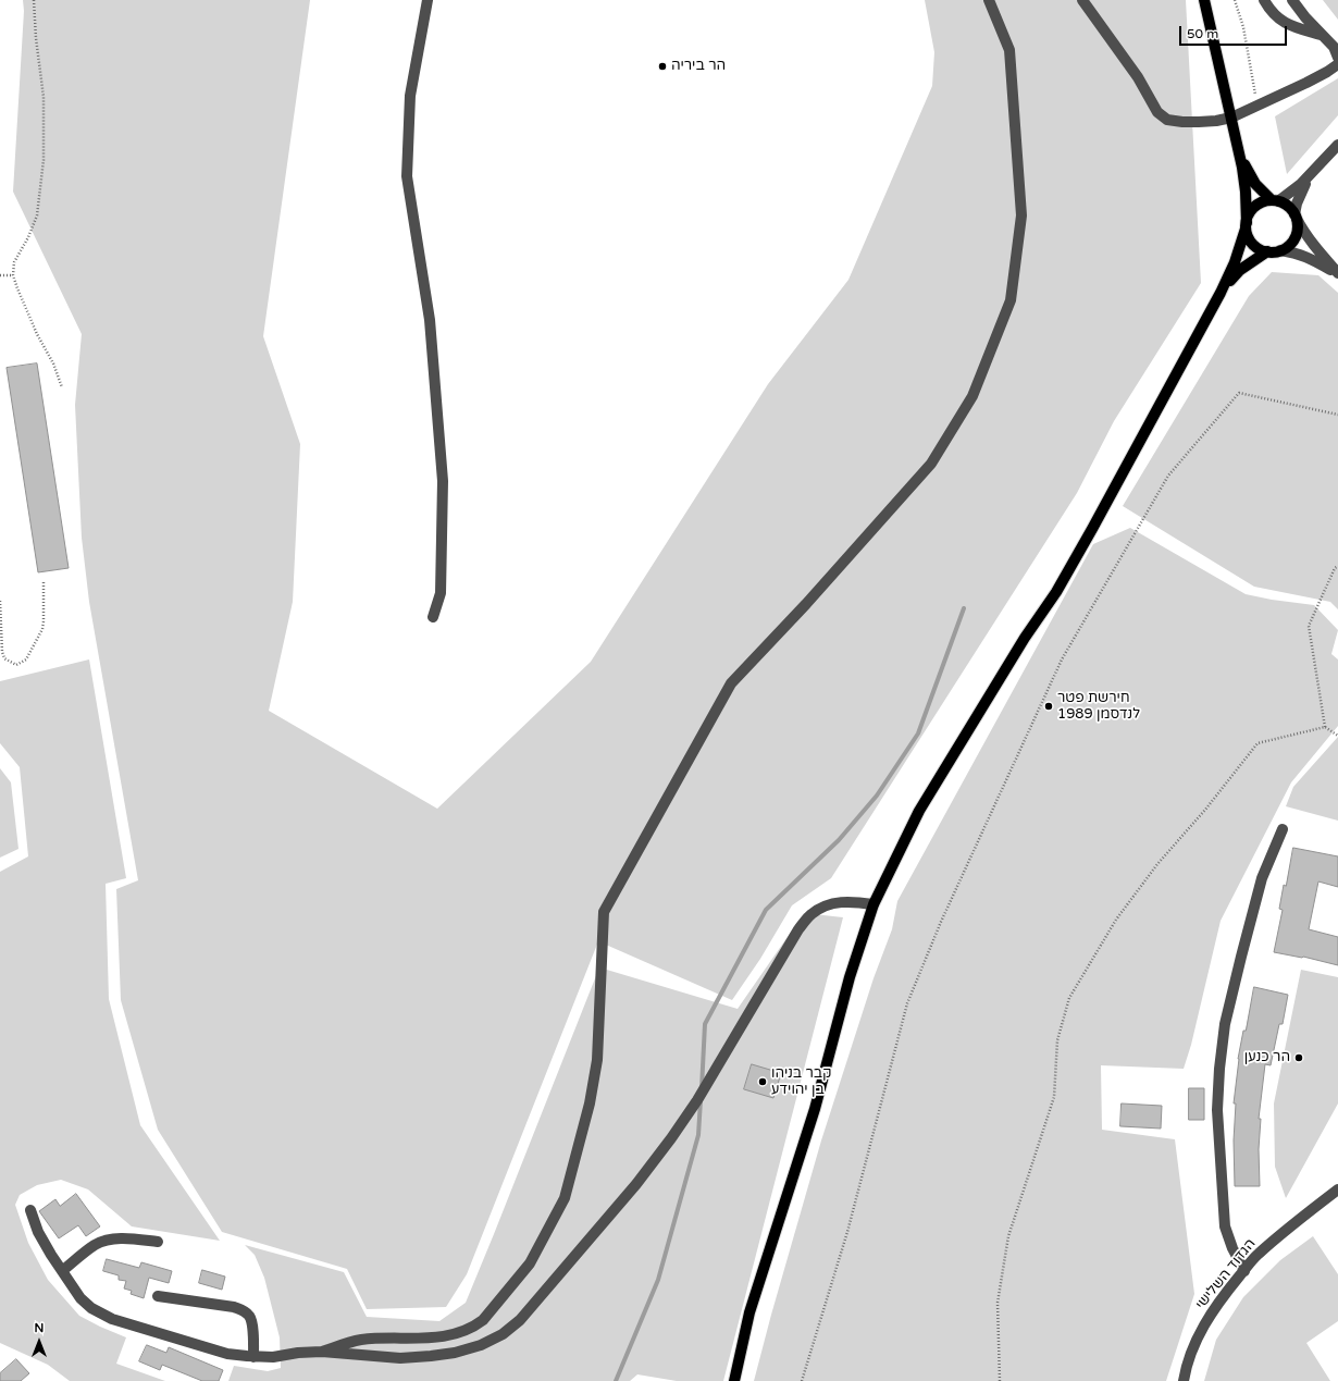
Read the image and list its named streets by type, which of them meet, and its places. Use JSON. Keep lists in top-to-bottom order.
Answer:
{
  "streets": {
    "street": ["הגדוד השלישי"]
  },
  "places": [
    "הר ביריה",
    "חירשת פטר לנדסמן 1989",
    "הר כנען",
    "קבר בניהו בן יהוידע"
  ],
  "scale_bar": "50 m",
  "north": "top"
}
